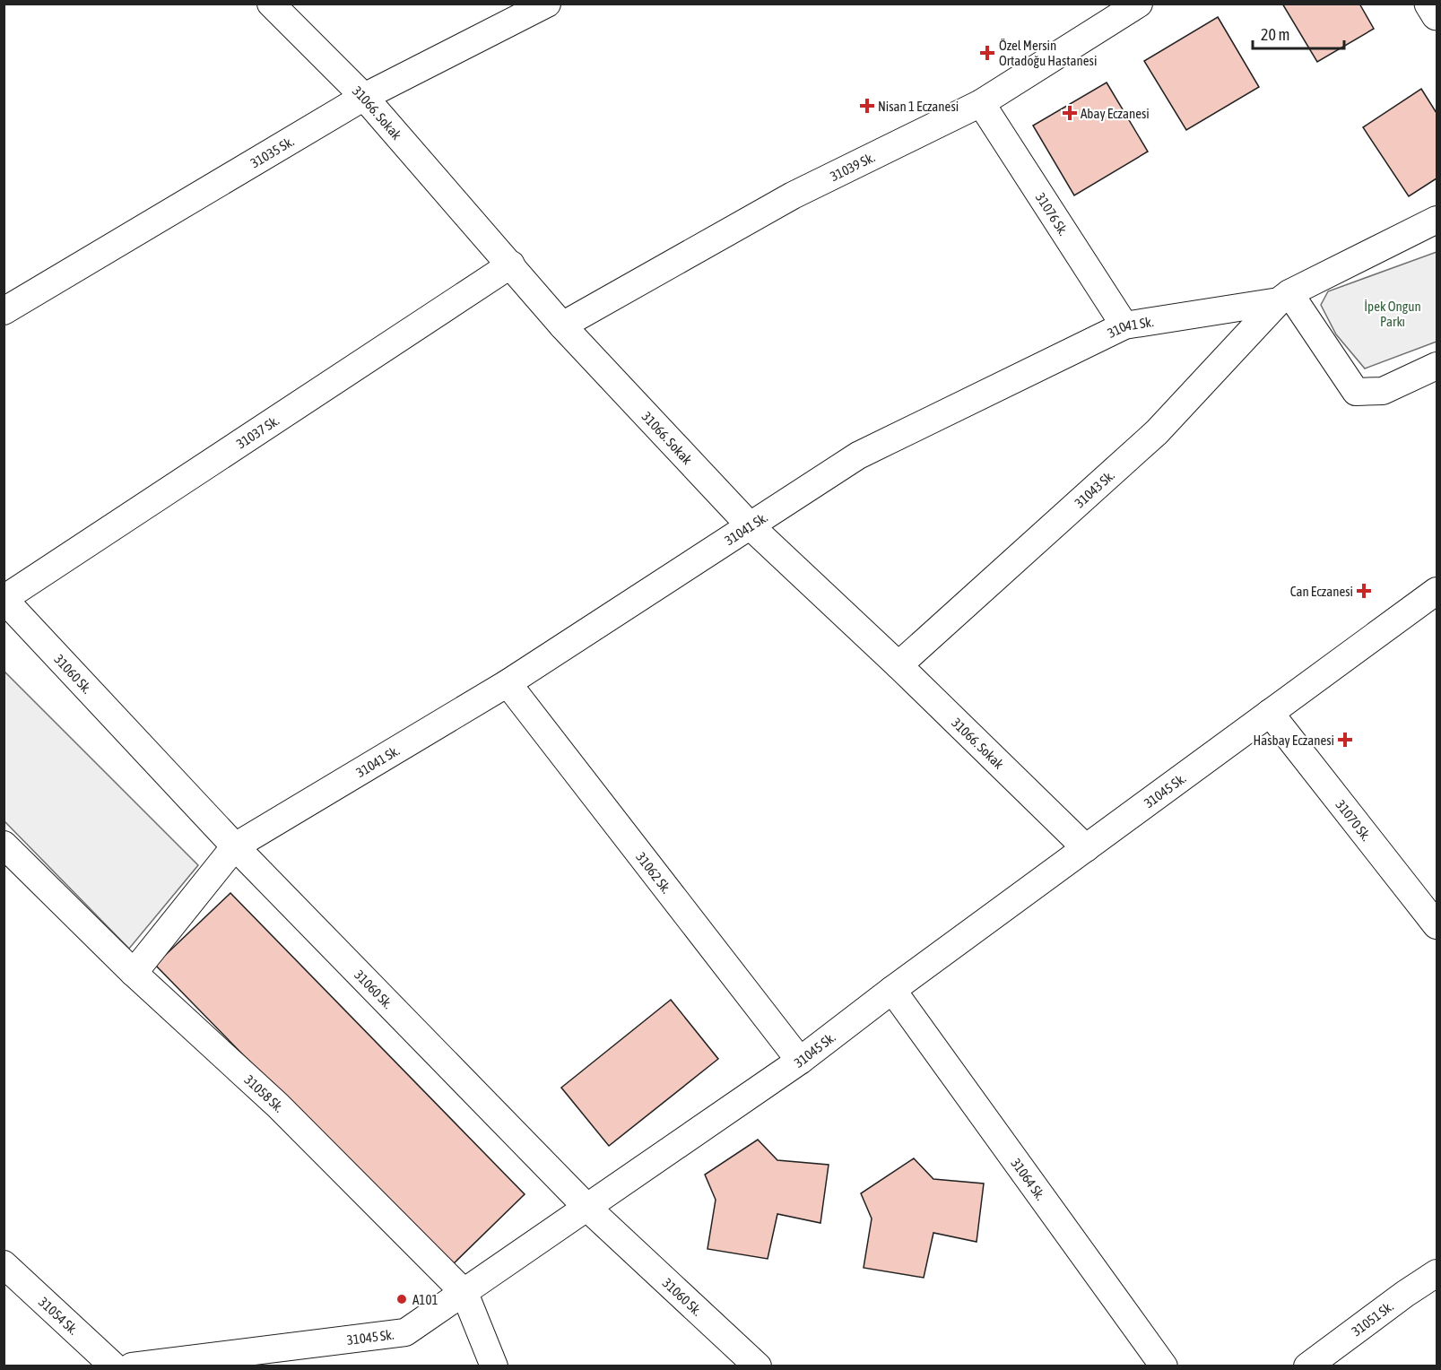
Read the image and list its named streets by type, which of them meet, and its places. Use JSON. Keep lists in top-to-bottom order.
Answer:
{
  "streets": {
    "street": [
      "31066. Sokak",
      "31035 Sk.",
      "31039 Sk.",
      "31076 Sk.",
      "31041 Sk.",
      "31037 Sk.",
      "31043 Sk.",
      "31060 Sk.",
      "31045 Sk.",
      "31070 Sk.",
      "31062 Sk.",
      "31058 Sk.",
      "31064 Sk.",
      "31054 Sk.",
      "31051 Sk."
    ]
  },
  "crossings": [
    ["31066. Sokak", "31035 Sk."],
    ["31066. Sokak", "31039 Sk."],
    ["31066. Sokak", "31041 Sk."],
    ["31066. Sokak", "31037 Sk."],
    ["31066. Sokak", "31043 Sk."],
    ["31066. Sokak", "31045 Sk."],
    ["31039 Sk.", "31076 Sk."],
    ["31076 Sk.", "31041 Sk."],
    ["31041 Sk.", "31043 Sk."],
    ["31041 Sk.", "31060 Sk."],
    ["31041 Sk.", "31062 Sk."],
    ["31041 Sk.", "31058 Sk."],
    ["31037 Sk.", "31060 Sk."],
    ["31060 Sk.", "31045 Sk."],
    ["31045 Sk.", "31070 Sk."],
    ["31045 Sk.", "31062 Sk."],
    ["31045 Sk.", "31058 Sk."],
    ["31045 Sk.", "31064 Sk."]
  ],
  "parks": ["İpek Ongun Parkı"],
  "places": {
    "health": [
      "Özel Mersin Ortadoğu Hastanesi",
      "Nisan 1 Eczanesi",
      "Abay Eczanesi",
      "Can Eczanesi",
      "Hasbay Eczanesi"
    ],
    "other": ["A101"]
  },
  "scale_bar": "20 m"
}
